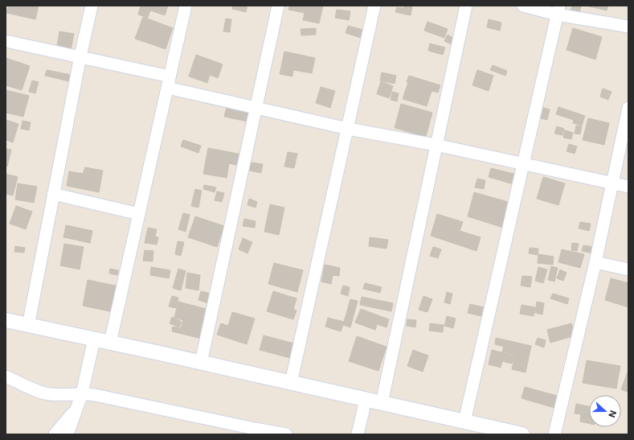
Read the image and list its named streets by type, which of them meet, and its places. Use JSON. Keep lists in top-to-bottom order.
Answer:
{
  "north": "right"
}
